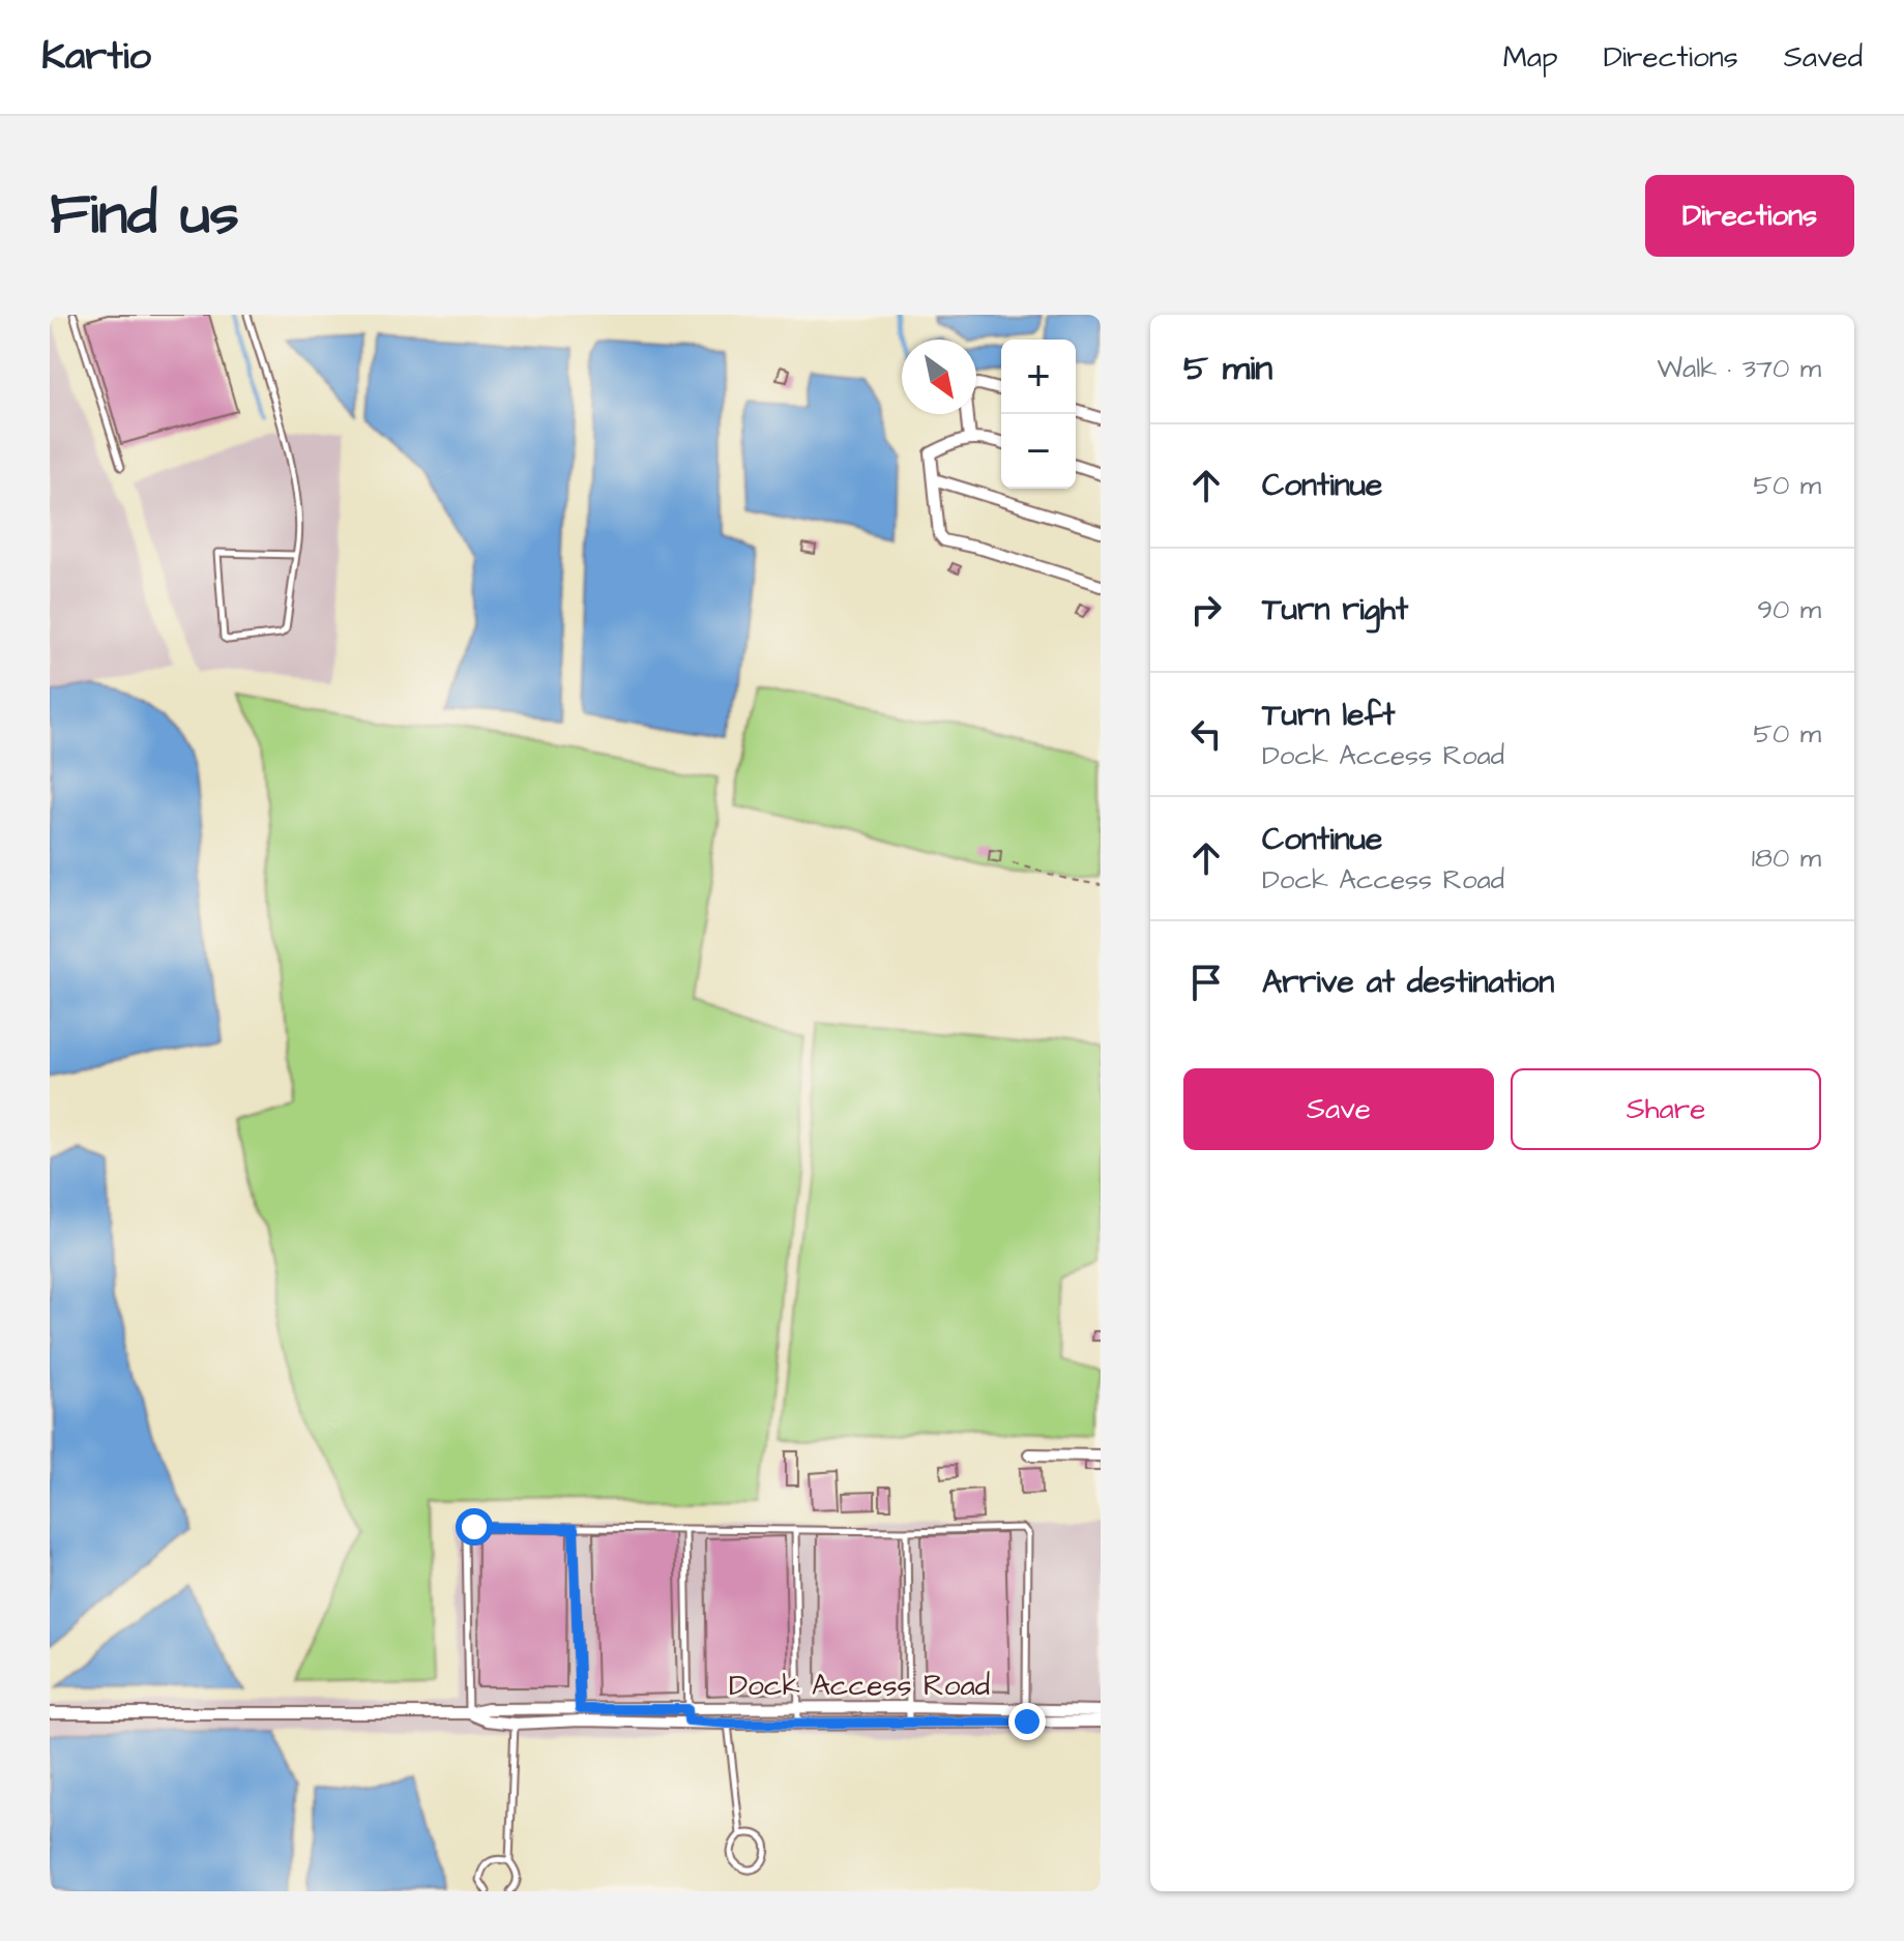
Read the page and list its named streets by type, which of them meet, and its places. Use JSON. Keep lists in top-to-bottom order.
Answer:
{
  "streets": {
    "street": ["Dock Access Road"]
  },
  "north": "bottom right",
  "page": {
    "header": "Kartio",
    "nav": ["Map", "Directions", "Saved"],
    "title": "Find us",
    "buttons": [
      "Directions",
      ["Save", "Share"]
    ],
    "heading": ["5 min", "Walk · 370 m"],
    "map_buttons": ["+", "−"],
    "list": [
      ["Continue", "50 m"],
      ["Turn right", "90 m"],
      ["Turn left", "Dock Access Road", "50 m"],
      ["Continue", "Dock Access Road", "180 m"],
      "Arrive at destination"
    ]
  }
}
